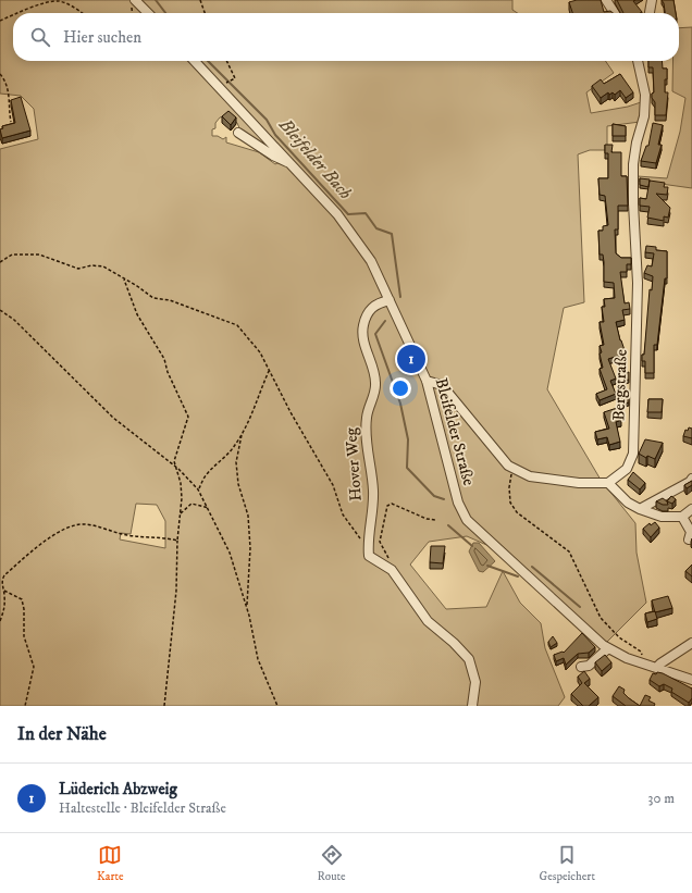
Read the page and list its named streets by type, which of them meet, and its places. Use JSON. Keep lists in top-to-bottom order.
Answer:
{
  "streets": {
    "street": ["Bergstraße", "Bleifelder Straße", "Hover Weg"]
  },
  "crossings": [
    ["Bleifelder Straße", "Hover Weg"]
  ],
  "water": ["Bleifelder Bach"],
  "page": {
    "search": "Hier suchen",
    "pins": "1",
    "heading": "In der Nähe",
    "list": [
      {
        "mark": "1",
        "name": "Lüderich Abzweig",
        "note": "Haltestelle · Bleifelder Straße",
        "value": "30 m"
      }
    ],
    "nav": ["Karte", "Route", "Gespeichert"]
  }
}
